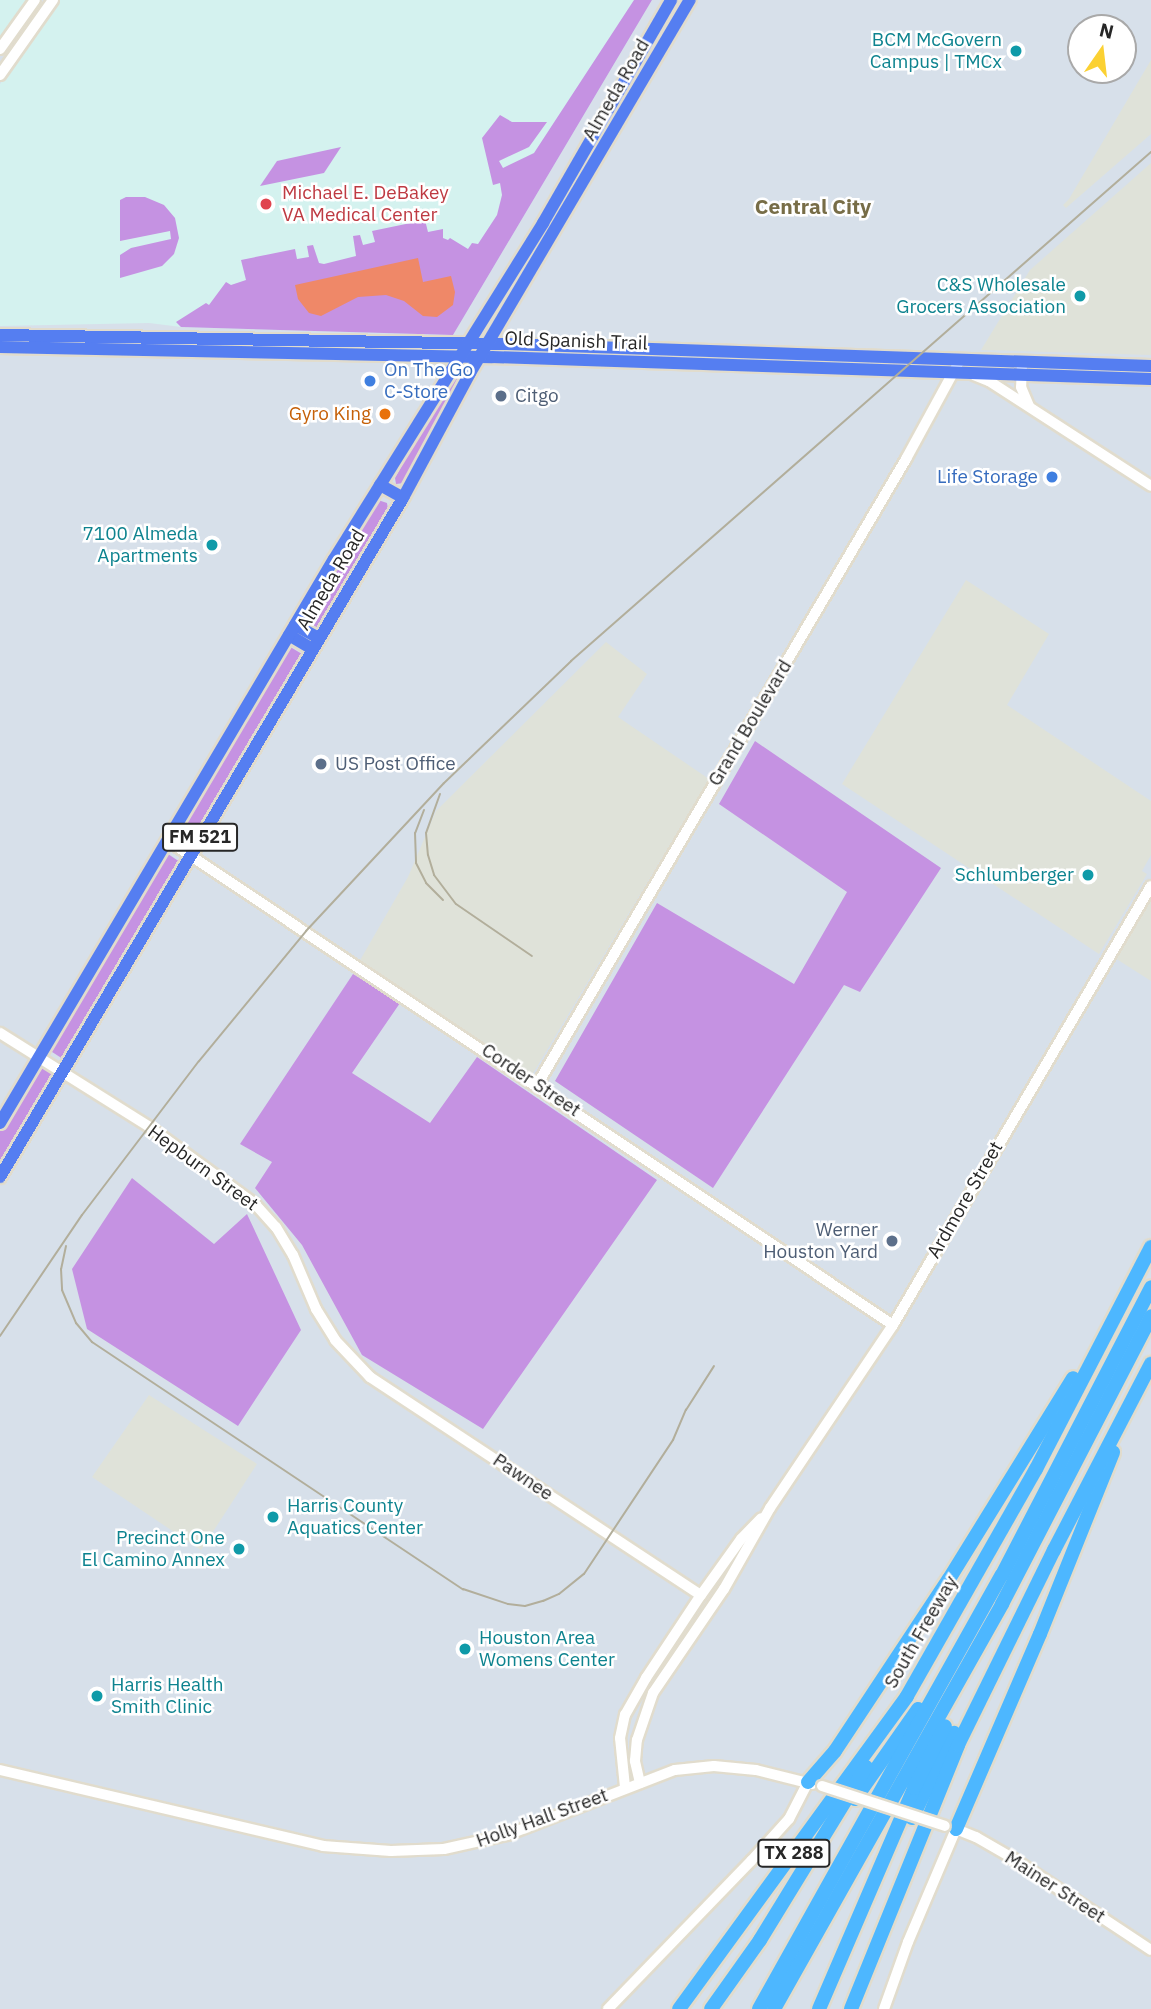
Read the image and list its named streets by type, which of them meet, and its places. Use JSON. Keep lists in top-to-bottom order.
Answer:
{
  "streets": {
    "highway": ["South Freeway", "TX 288"],
    "main road": ["Almeda Road", "Old Spanish Trail", "FM 521"],
    "street": [
      "Grand Boulevard",
      "Corder Street",
      "Hepburn Street",
      "Ardmore Street",
      "Pawnee",
      "Holly Hall Street",
      "Mainer Street"
    ]
  },
  "crossings": [
    ["Almeda Road", "Old Spanish Trail"],
    ["Almeda Road", "Corder Street"],
    ["Almeda Road", "Hepburn Street"],
    ["Old Spanish Trail", "Grand Boulevard"],
    ["Grand Boulevard", "Corder Street"],
    ["Corder Street", "Ardmore Street"],
    ["Hepburn Street", "Pawnee"],
    ["Ardmore Street", "Pawnee"],
    ["Ardmore Street", "Holly Hall Street"],
    ["Holly Hall Street", "Mainer Street"]
  ],
  "districts": ["Central City"],
  "places": [
    "BCM McGovern Campus | TMCx",
    "Michael E. DeBakey VA Medical Center",
    "C&S Wholesale Grocers Association",
    "On The Go C-Store",
    "Citgo",
    "Gyro King",
    "Life Storage",
    "7100 Almeda Apartments",
    "US Post Office",
    "Schlumberger",
    "Werner Houston Yard",
    "Harris County Aquatics Center",
    "Precinct One El Camino Annex",
    "Houston Area Womens Center",
    "Harris Health Smith Clinic"
  ],
  "north": "top"
}
